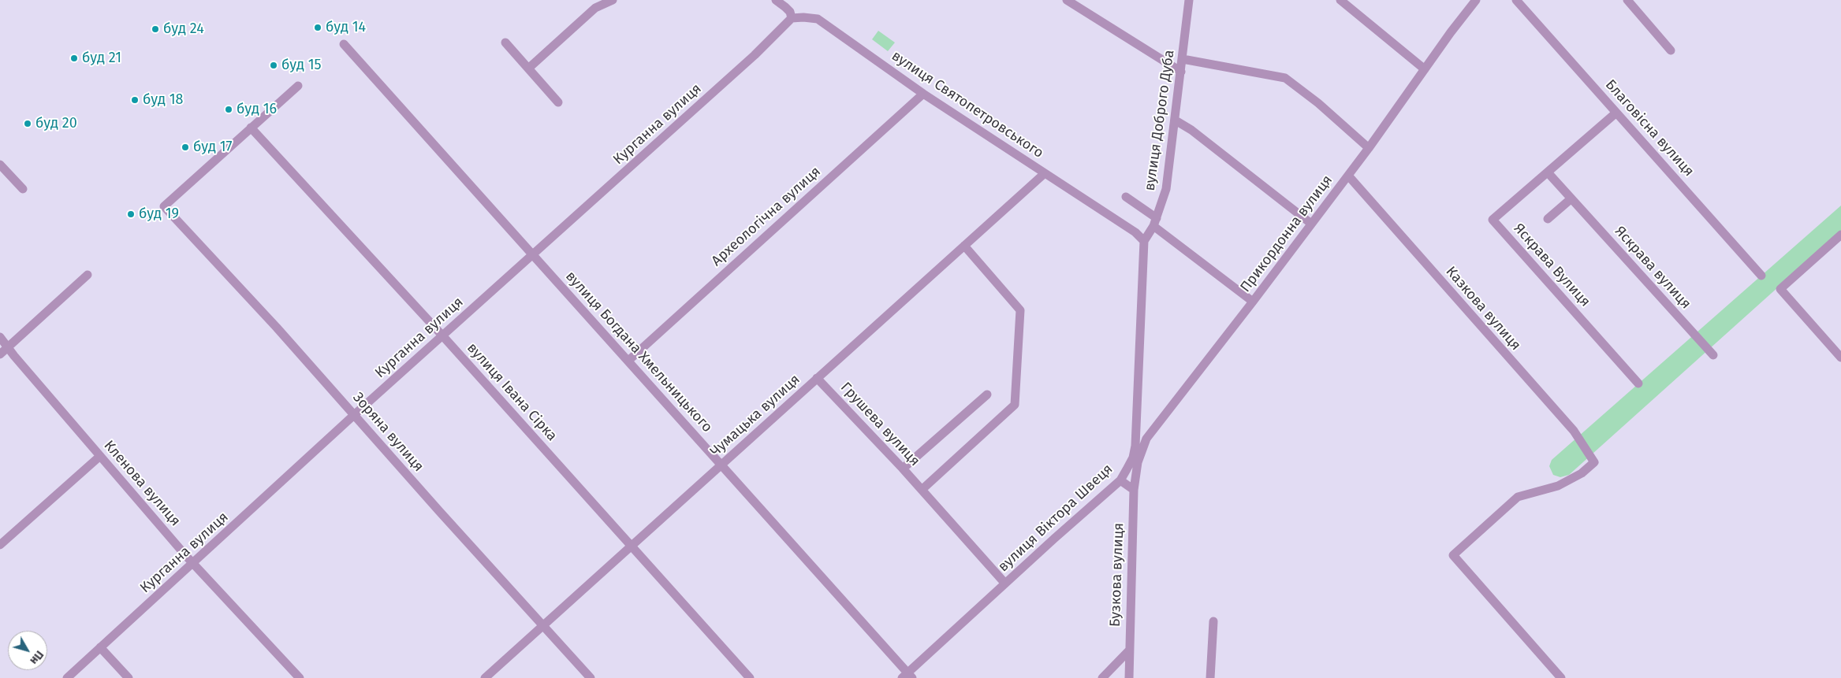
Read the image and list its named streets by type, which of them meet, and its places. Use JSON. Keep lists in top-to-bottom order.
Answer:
{
  "streets": {
    "street": [
      "вулиця Святопетровського",
      "вулиця Доброго Дуба",
      "Курганна вулиця",
      "Благовісна вулиця",
      "Археологічна вулиця",
      "Прикордонна вулиця",
      "Яскрава Вулиця",
      "Яскрава вулиця",
      "Казкова вулиця",
      "вулиця Богдана Хмельницького",
      "вулиця Івана Сірка",
      "Чумацька вулиця",
      "Грушева вулиця",
      "Зоряна вулиця",
      "Кленова вулиця",
      "вулиця Віктора Швеця",
      "Бузкова вулиця"
    ]
  },
  "crossings": [
    ["вулиця Святопетровського", "вулиця Доброго Дуба"],
    ["вулиця Святопетровського", "Курганна вулиця"],
    ["вулиця Святопетровського", "Археологічна вулиця"],
    ["вулиця Святопетровського", "Чумацька вулиця"],
    ["вулиця Святопетровського", "вулиця Віктора Швеця"],
    ["вулиця Доброго Дуба", "вулиця Віктора Швеця"],
    ["Курганна вулиця", "вулиця Богдана Хмельницького"],
    ["Курганна вулиця", "вулиця Івана Сірка"],
    ["Курганна вулиця", "Зоряна вулиця"],
    ["Курганна вулиця", "Кленова вулиця"],
    ["Археологічна вулиця", "вулиця Богдана Хмельницького"],
    ["Прикордонна вулиця", "Казкова вулиця"],
    ["Прикордонна вулиця", "Бузкова вулиця"],
    ["Яскрава Вулиця", "Яскрава вулиця"],
    ["вулиця Богдана Хмельницького", "Чумацька вулиця"],
    ["вулиця Богдана Хмельницького", "вулиця Віктора Швеця"],
    ["вулиця Івана Сірка", "Чумацька вулиця"],
    ["вулиця Івана Сірка", "Зоряна вулиця"],
    ["Чумацька вулиця", "Грушева вулиця"],
    ["Чумацька вулиця", "Зоряна вулиця"],
    ["Грушева вулиця", "вулиця Віктора Швеця"]
  ],
  "places": [
    "буд 14",
    "буд 24",
    "буд 21",
    "буд 15",
    "буд 18",
    "буд 16",
    "буд 20",
    "буд 17",
    "буд 19"
  ],
  "north": "bottom right"
}
